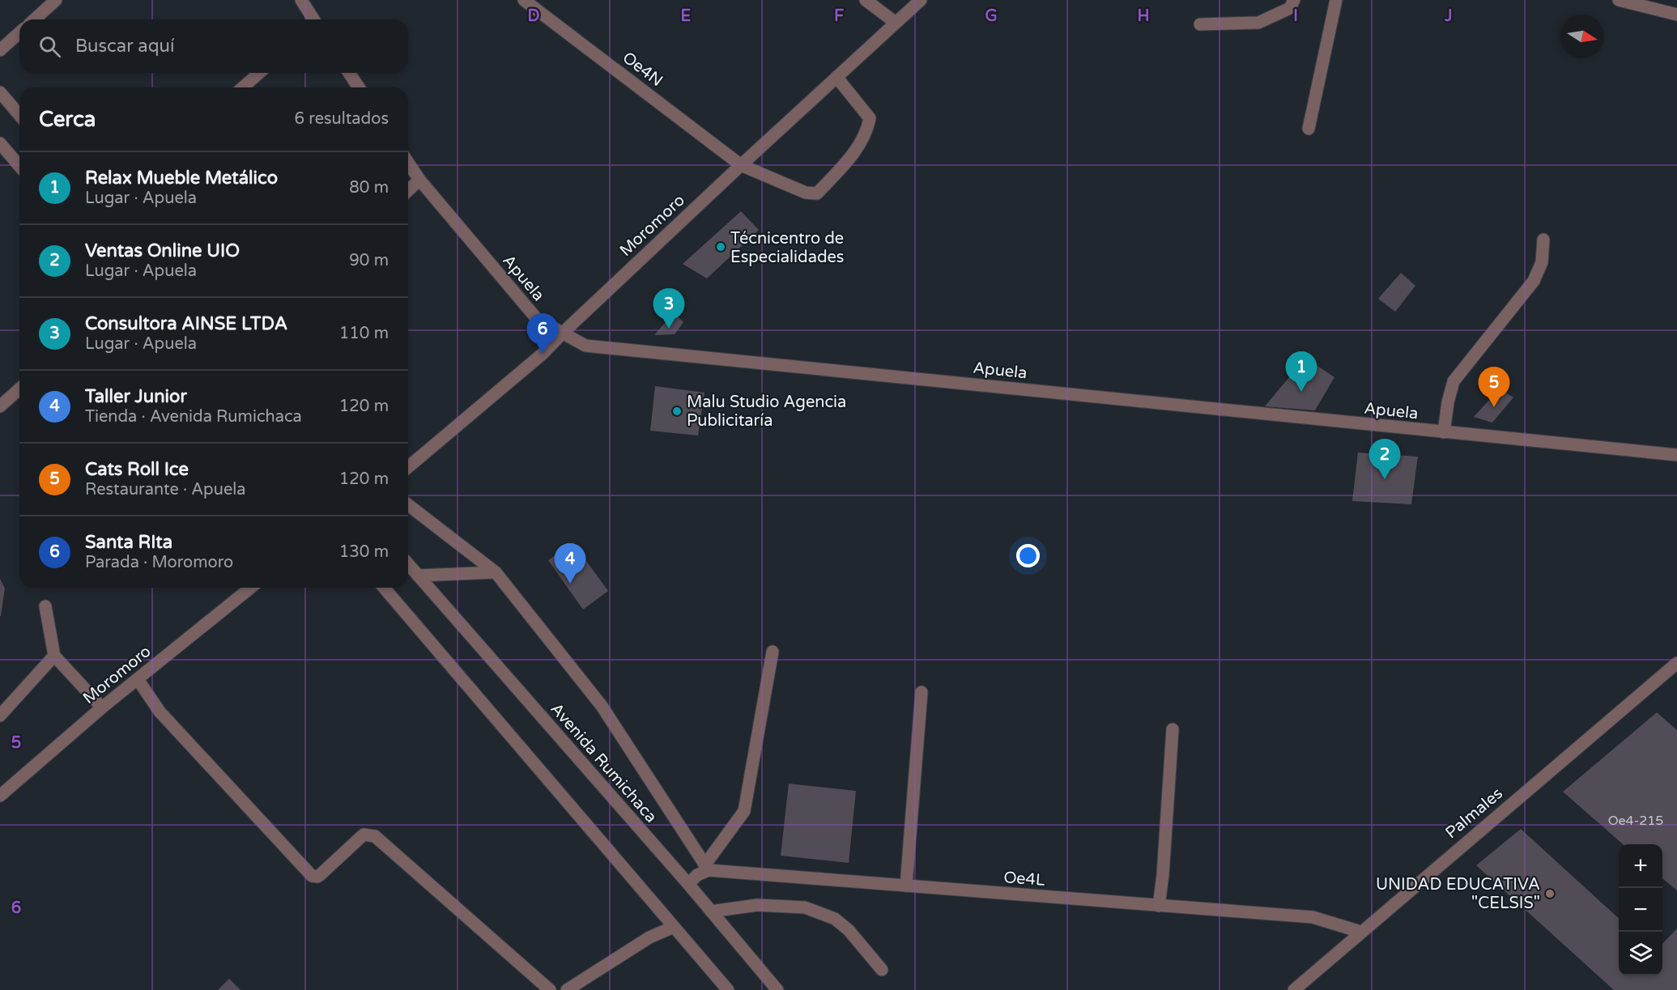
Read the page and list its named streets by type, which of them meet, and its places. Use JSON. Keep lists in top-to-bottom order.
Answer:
{
  "streets": {
    "street": [
      "Oe4N",
      "Moromoro",
      "Apuela",
      "Avenida Rumichaca",
      "Palmales",
      "Oe4L"
    ]
  },
  "crossings": [
    ["Oe4N", "Moromoro"],
    ["Moromoro", "Apuela"],
    ["Palmales", "Oe4L"]
  ],
  "places": ["Técnicentro de Especialidades", "Malu Studio Agencia Publicitaría", "UNIDAD EDUCATIVA \"CELSIS\""],
  "house_numbers": ["Oe4-215"],
  "north": "right",
  "page": {
    "search": "Buscar aquí",
    "heading": ["Cerca", "6 resultados"],
    "list": [
      {
        "mark": "1",
        "name": "Relax Mueble Metálico",
        "note": "Lugar · Apuela",
        "value": "80 m"
      },
      {
        "mark": "2",
        "name": "Ventas Online UIO",
        "note": "Lugar · Apuela",
        "value": "90 m"
      },
      {
        "mark": "3",
        "name": "Consultora AINSE LTDA",
        "note": "Lugar · Apuela",
        "value": "110 m"
      },
      {
        "mark": "4",
        "name": "Taller Junior",
        "note": "Tienda · Avenida Rumichaca",
        "value": "120 m"
      },
      {
        "mark": "5",
        "name": "Cats Roll Ice",
        "note": "Restaurante · Apuela",
        "value": "120 m"
      },
      {
        "mark": "6",
        "name": "Santa RIta",
        "note": "Parada · Moromoro",
        "value": "130 m"
      }
    ],
    "pins": [
      "3",
      "6",
      "1",
      "5",
      "2",
      "4"
    ],
    "map_buttons": ["+", "−"]
  },
  "grid": {
    "columns": [
      "D",
      "E",
      "F",
      "G",
      "H",
      "I",
      "J"
    ],
    "rows": ["5", "6"]
  }
}
